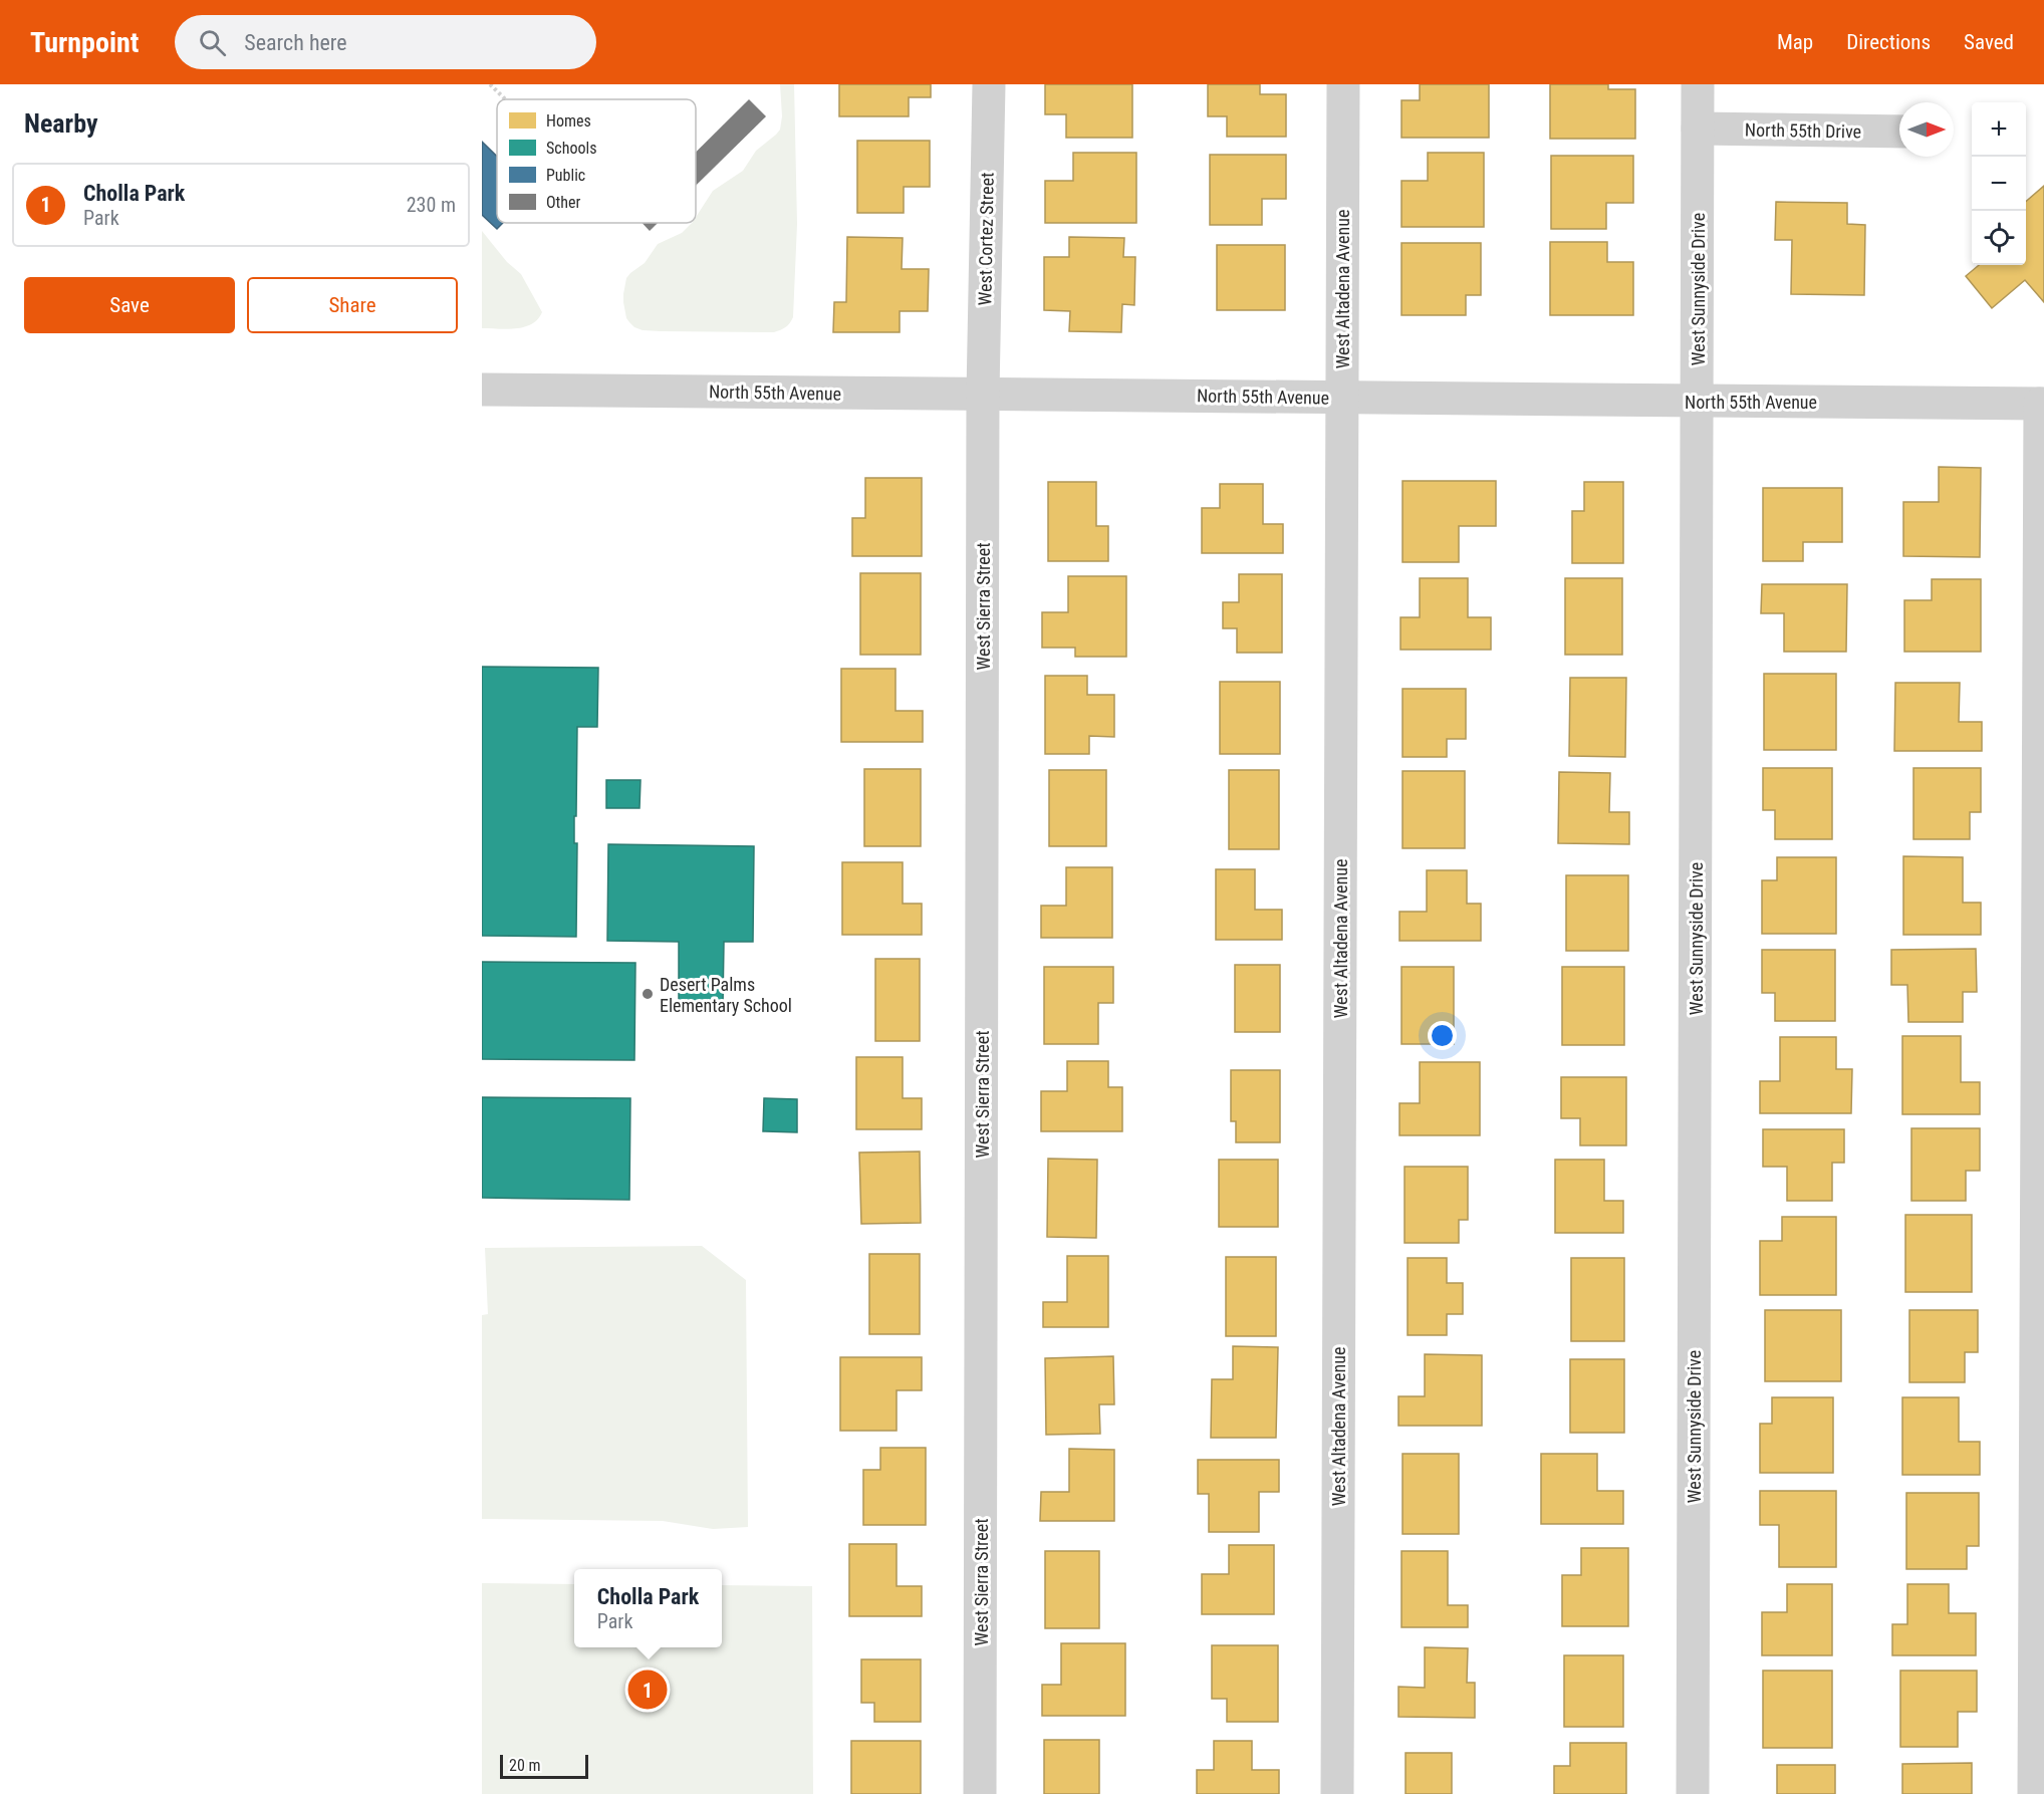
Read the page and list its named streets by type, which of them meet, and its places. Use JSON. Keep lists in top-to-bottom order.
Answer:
{
  "streets": {
    "street": [
      "North 55th Drive",
      "West Cortez Street",
      "West Altadena Avenue",
      "West Sunnyside Drive",
      "North 55th Avenue",
      "West Sierra Street"
    ]
  },
  "crossings": [
    ["North 55th Drive", "West Sunnyside Drive"],
    ["West Cortez Street", "North 55th Avenue"],
    ["West Cortez Street", "West Sierra Street"],
    ["West Altadena Avenue", "North 55th Avenue"],
    ["West Sunnyside Drive", "North 55th Avenue"],
    ["North 55th Avenue", "West Sierra Street"]
  ],
  "places": ["Desert Palms Elementary School"],
  "legend": [
    "Homes",
    "Schools",
    "Public",
    "Other"
  ],
  "scale_bar": "20 m",
  "north": "right",
  "page": {
    "header": "Turnpoint",
    "search": "Search here",
    "nav": ["Map", "Directions", "Saved"],
    "heading": "Nearby",
    "map_buttons": ["+", "−"],
    "list": [
      {
        "mark": "1",
        "name": "Cholla Park",
        "note": "Park",
        "value": "230 m"
      }
    ],
    "buttons": ["Save", "Share"],
    "popup": ["Cholla Park", "Park"],
    "pins": "1",
    "scale": "20 m"
  }
}
